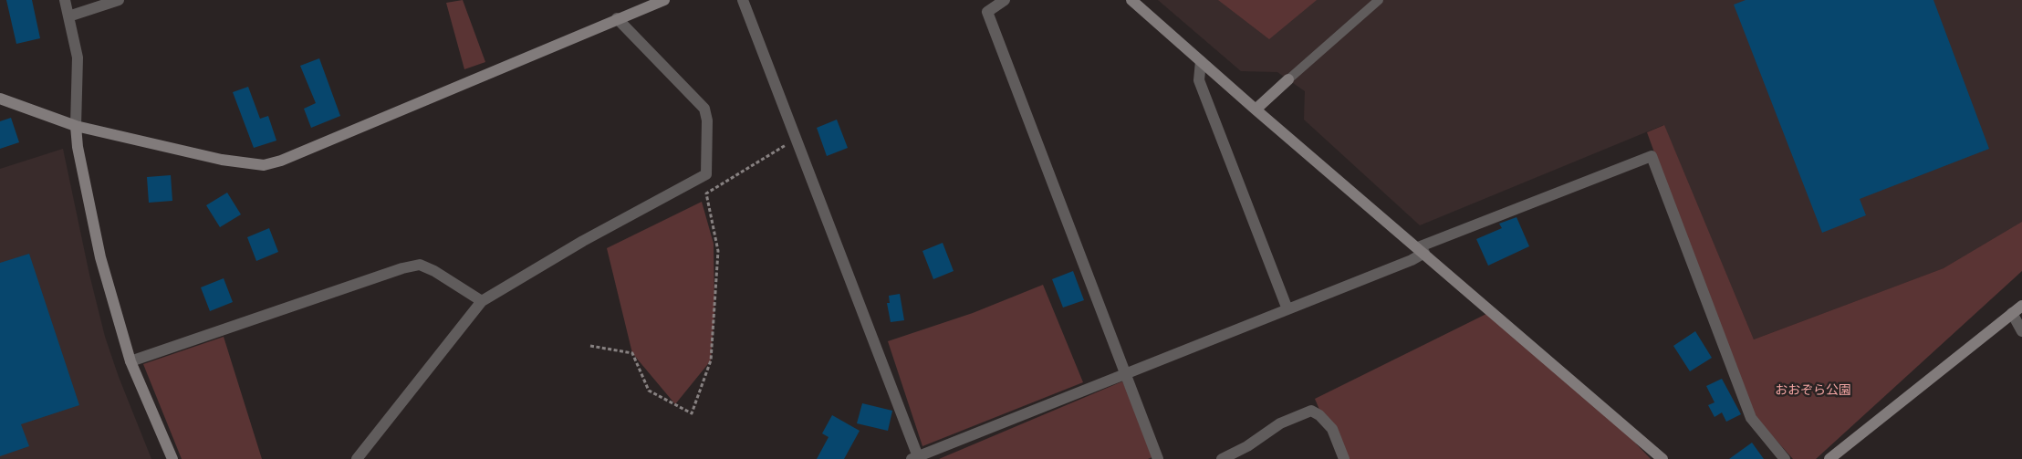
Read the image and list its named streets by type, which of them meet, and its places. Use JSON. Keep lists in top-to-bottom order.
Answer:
{
  "parks": ["おおぞら公園"]
}
